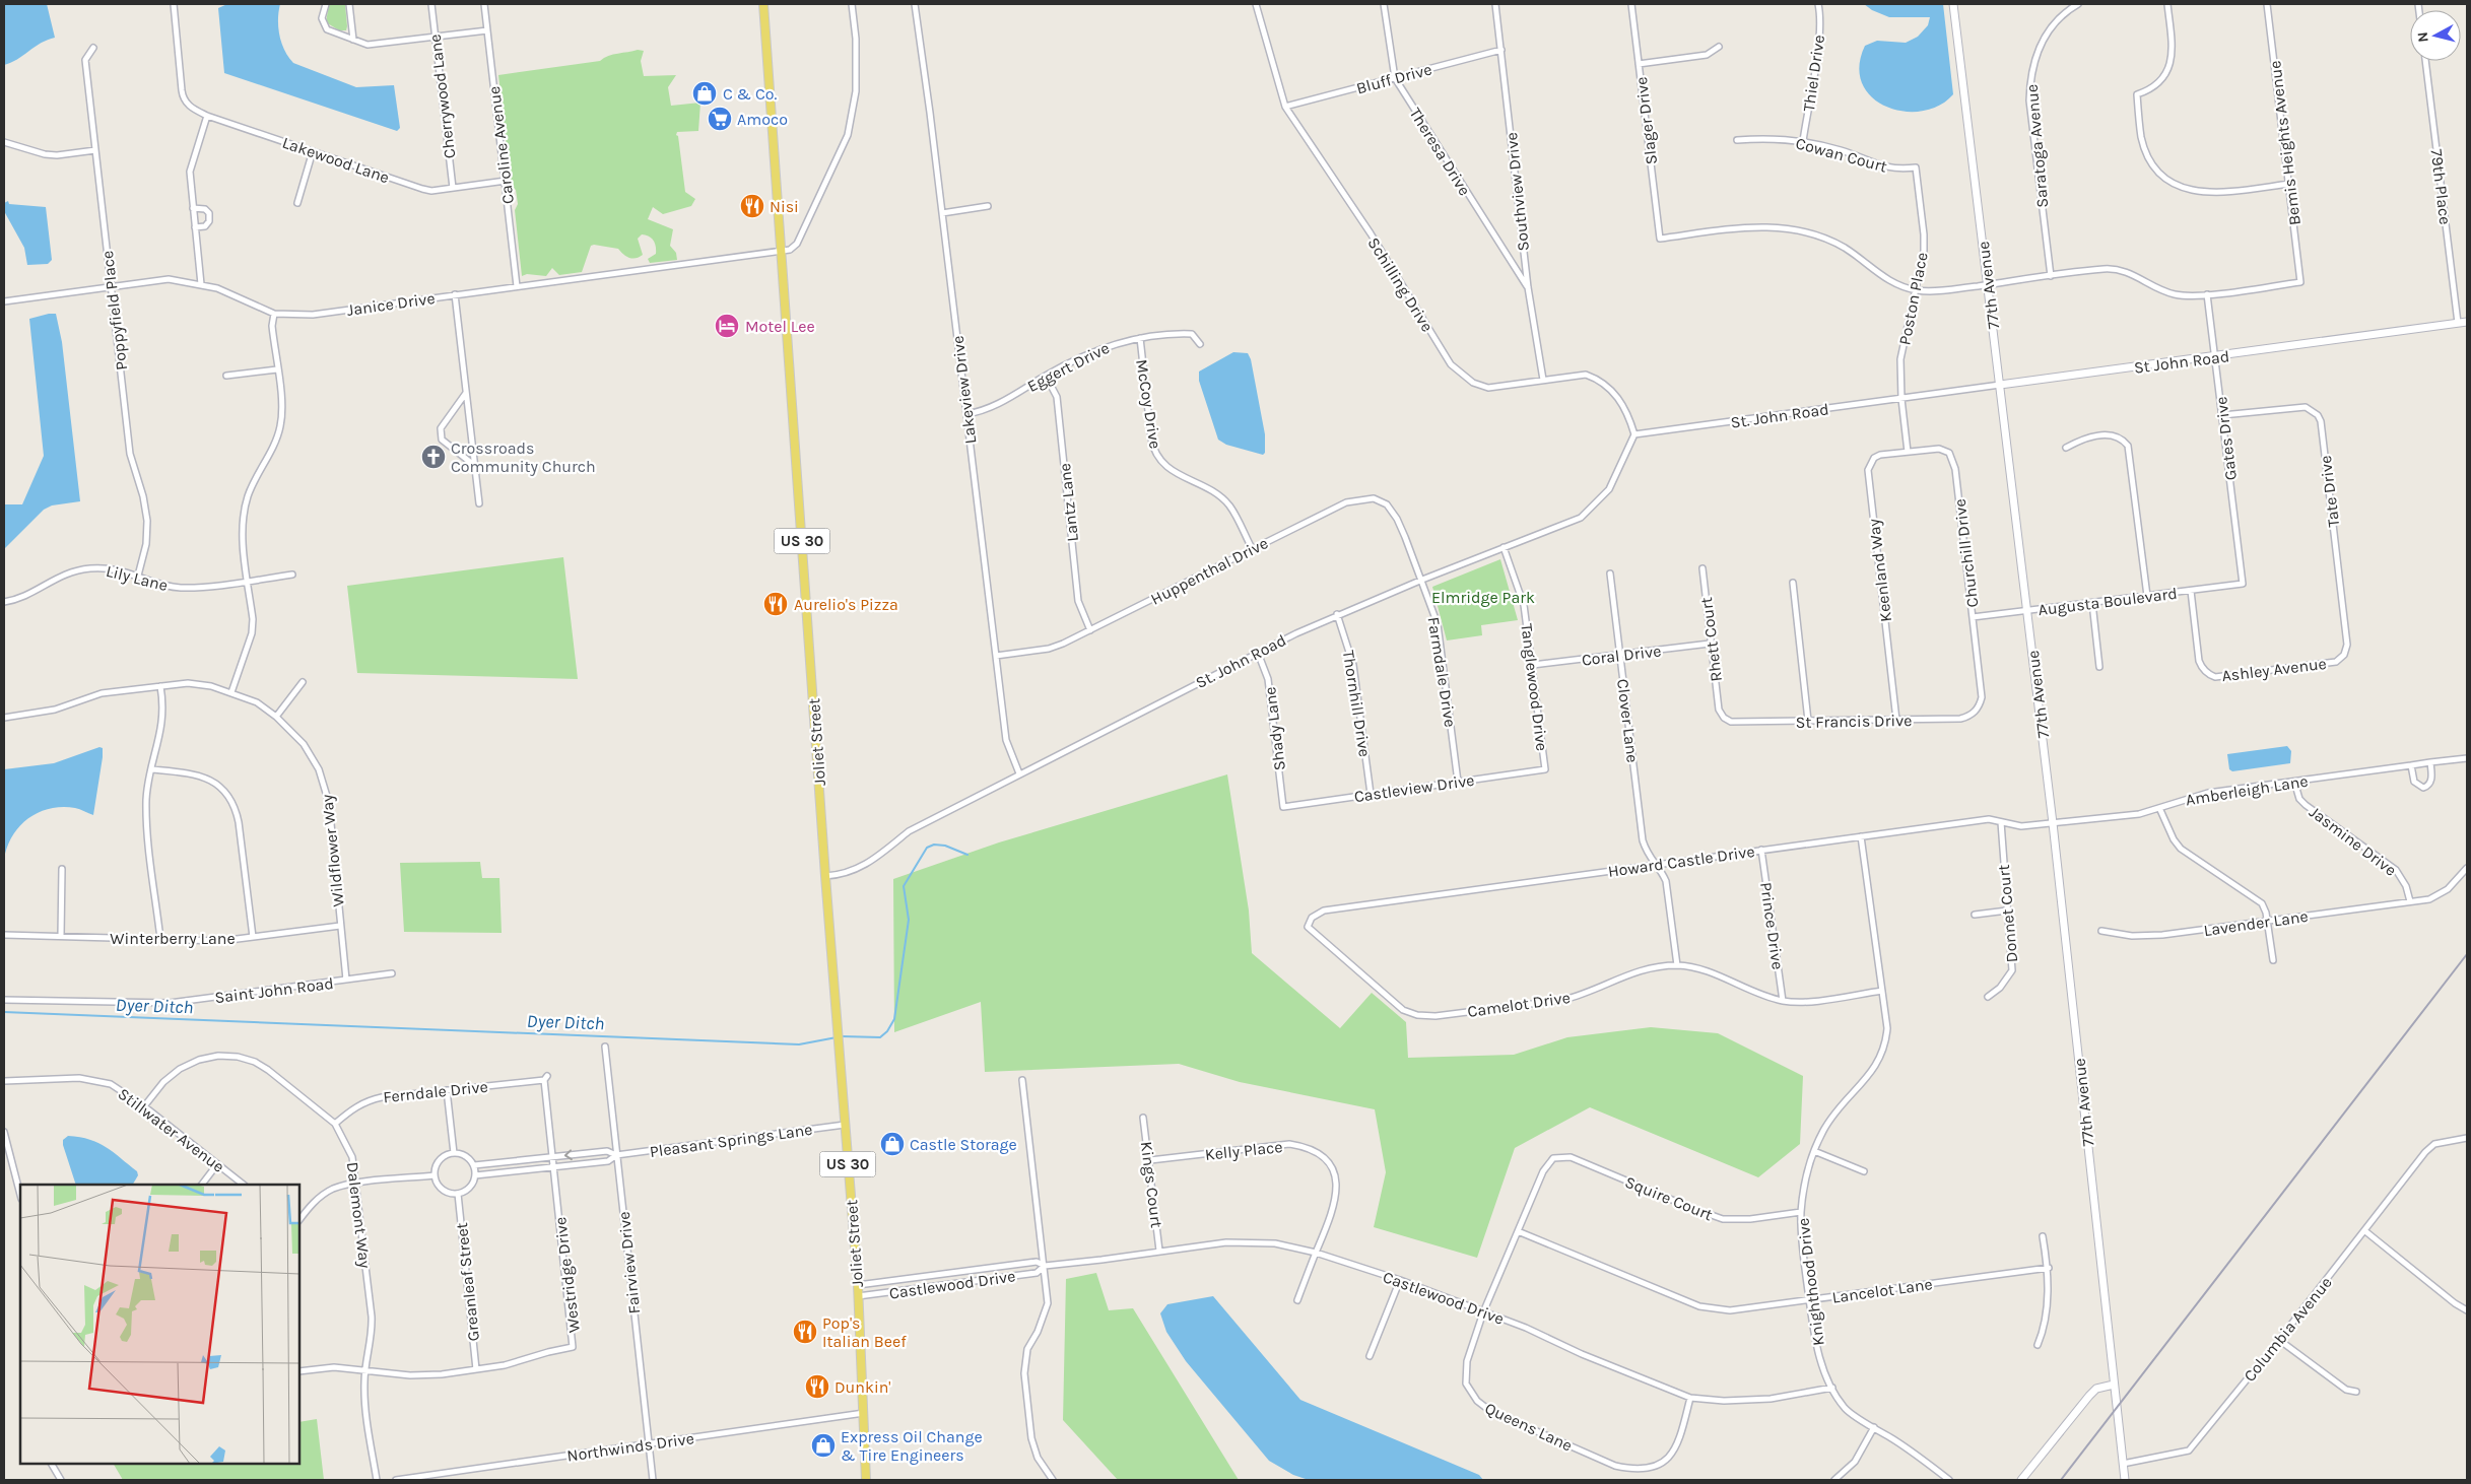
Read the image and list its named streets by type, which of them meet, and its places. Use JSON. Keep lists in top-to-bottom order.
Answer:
{
  "streets": {
    "main road": ["US 30", "Joliet Street"],
    "street": [
      "Thiel Drive",
      "Bluff Drive",
      "Cherrywood Lane",
      "Slager Drive",
      "Bemis Heights Avenue",
      "Caroline Avenue",
      "Saratoga Avenue",
      "Theresa Drive",
      "Cowan Court",
      "Lakewood Lane",
      "79th Place",
      "Southview Drive",
      "Schilling Drive",
      "77th Avenue",
      "Poston Place",
      "Janice Drive",
      "Poppyfield Place",
      "St John Road",
      "Eggert Drive",
      "Lakeview Drive",
      "McCoy Drive",
      "St. John Road",
      "Gates Drive",
      "Tate Drive",
      "Lantz Lane",
      "Churchill Drive",
      "Huppenthal Drive",
      "Keenland Way",
      "Lily Lane",
      "Augusta Boulevard",
      "Rhett Court",
      "Coral Drive",
      "Ashley Avenue",
      "Farmdale Drive",
      "Tanglewood Drive",
      "Thornhill Drive",
      "Clover Lane",
      "St Francis Drive",
      "Shady Lane",
      "Castleview Drive",
      "Amberleigh Lane",
      "Jasmine Drive",
      "Wildflower Way",
      "Howard Castle Drive",
      "Donnet Court",
      "Lavender Lane",
      "Prince Drive",
      "Winterberry Lane",
      "Saint John Road",
      "Camelot Drive",
      "Ferndale Drive",
      "Stillwater Avenue",
      "Pleasant Springs Lane",
      "Kelly Place",
      "Kings Court",
      "Squire Court",
      "Dalemont Way",
      "Fairview Drive",
      "Westridge Drive",
      "Greanleaf Street",
      "Knighthood Drive",
      "Castlewood Drive",
      "Lancelot Lane",
      "Columbia Avenue",
      "Queens Lane",
      "Northwinds Drive"
    ]
  },
  "crossings": [
    ["Thiel Drive", "Cowan Court"],
    ["Bluff Drive", "Theresa Drive"],
    ["Bluff Drive", "Southview Drive"],
    ["Bluff Drive", "Schilling Drive"],
    ["Cherrywood Lane", "Lakewood Lane"],
    ["Slager Drive", "Poston Place"],
    ["Bemis Heights Avenue", "Gates Drive"],
    ["Caroline Avenue", "Lakewood Lane"],
    ["Caroline Avenue", "Janice Drive"],
    ["Theresa Drive", "Southview Drive"],
    ["Cowan Court", "Poston Place"],
    ["79th Place", "St John Road"],
    ["Southview Drive", "Schilling Drive"],
    ["Schilling Drive", "St. John Road"],
    ["77th Avenue", "St John Road"],
    ["77th Avenue", "St. John Road"],
    ["77th Avenue", "Augusta Boulevard"],
    ["77th Avenue", "Amberleigh Lane"],
    ["77th Avenue", "Howard Castle Drive"],
    ["77th Avenue", "Columbia Avenue"],
    ["Poston Place", "St. John Road"],
    ["Poston Place", "Churchill Drive"],
    ["Poston Place", "Keenland Way"],
    ["Janice Drive", "Poppyfield Place"],
    ["Janice Drive", "Joliet Street"],
    ["Poppyfield Place", "Lily Lane"],
    ["St John Road", "St. John Road"],
    ["St John Road", "Gates Drive"],
    ["Eggert Drive", "Lakeview Drive"],
    ["Eggert Drive", "McCoy Drive"],
    ["Eggert Drive", "Lantz Lane"],
    ["Lakeview Drive", "St. John Road"],
    ["Lakeview Drive", "Huppenthal Drive"],
    ["McCoy Drive", "Huppenthal Drive"],
    ["St. John Road", "Farmdale Drive"],
    ["St. John Road", "Tanglewood Drive"],
    ["St. John Road", "Thornhill Drive"],
    ["St. John Road", "Shady Lane"],
    ["St. John Road", "Joliet Street"],
    ["Gates Drive", "Tate Drive"],
    ["Gates Drive", "Augusta Boulevard"],
    ["Tate Drive", "Ashley Avenue"],
    ["Lantz Lane", "Huppenthal Drive"],
    ["Churchill Drive", "Keenland Way"],
    ["Churchill Drive", "Augusta Boulevard"],
    ["Churchill Drive", "St Francis Drive"],
    ["Huppenthal Drive", "Farmdale Drive"],
    ["Keenland Way", "St Francis Drive"],
    ["Augusta Boulevard", "Ashley Avenue"],
    ["Rhett Court", "Coral Drive"],
    ["Rhett Court", "St Francis Drive"],
    ["Coral Drive", "Tanglewood Drive"],
    ["Coral Drive", "Clover Lane"],
    ["Farmdale Drive", "Castleview Drive"],
    ["Tanglewood Drive", "Castleview Drive"],
    ["Thornhill Drive", "Castleview Drive"],
    ["Clover Lane", "Howard Castle Drive"],
    ["Clover Lane", "Camelot Drive"],
    ["Shady Lane", "Castleview Drive"],
    ["Joliet Street", "Pleasant Springs Lane"],
    ["Joliet Street", "Castlewood Drive"],
    ["Joliet Street", "Northwinds Drive"],
    ["Amberleigh Lane", "Jasmine Drive"],
    ["Amberleigh Lane", "Howard Castle Drive"],
    ["Jasmine Drive", "Lavender Lane"],
    ["Wildflower Way", "Winterberry Lane"],
    ["Wildflower Way", "Saint John Road"],
    ["Howard Castle Drive", "Donnet Court"],
    ["Howard Castle Drive", "Prince Drive"],
    ["Howard Castle Drive", "Camelot Drive"],
    ["Howard Castle Drive", "Knighthood Drive"],
    ["Prince Drive", "Camelot Drive"],
    ["Camelot Drive", "Knighthood Drive"],
    ["Ferndale Drive", "Pleasant Springs Lane"],
    ["Ferndale Drive", "Dalemont Way"],
    ["Stillwater Avenue", "Dalemont Way"],
    ["Pleasant Springs Lane", "Fairview Drive"],
    ["Pleasant Springs Lane", "Westridge Drive"],
    ["Pleasant Springs Lane", "Greanleaf Street"],
    ["Kelly Place", "Kings Court"],
    ["Kelly Place", "Castlewood Drive"],
    ["Kings Court", "Castlewood Drive"],
    ["Squire Court", "Knighthood Drive"],
    ["Squire Court", "Queens Lane"],
    ["Dalemont Way", "Westridge Drive"],
    ["Fairview Drive", "Northwinds Drive"],
    ["Westridge Drive", "Greanleaf Street"],
    ["Knighthood Drive", "Castlewood Drive"],
    ["Knighthood Drive", "Lancelot Lane"],
    ["Castlewood Drive", "Queens Lane"],
    ["Lancelot Lane", "Queens Lane"]
  ],
  "water": ["Dyer Ditch"],
  "parks": ["Elmridge Park"],
  "places": {
    "shop": ["C & Co.", "Castle Storage", "Express Oil Change & Tire Engineers"],
    "supermarket": ["Amoco"],
    "restaurant": [
      "Nisi",
      "Aurelio's Pizza",
      "Pop's Italian Beef",
      "Dunkin'"
    ],
    "hotel": ["Motel Lee"],
    "church": ["Crossroads Community Church"]
  },
  "north": "left"
}
